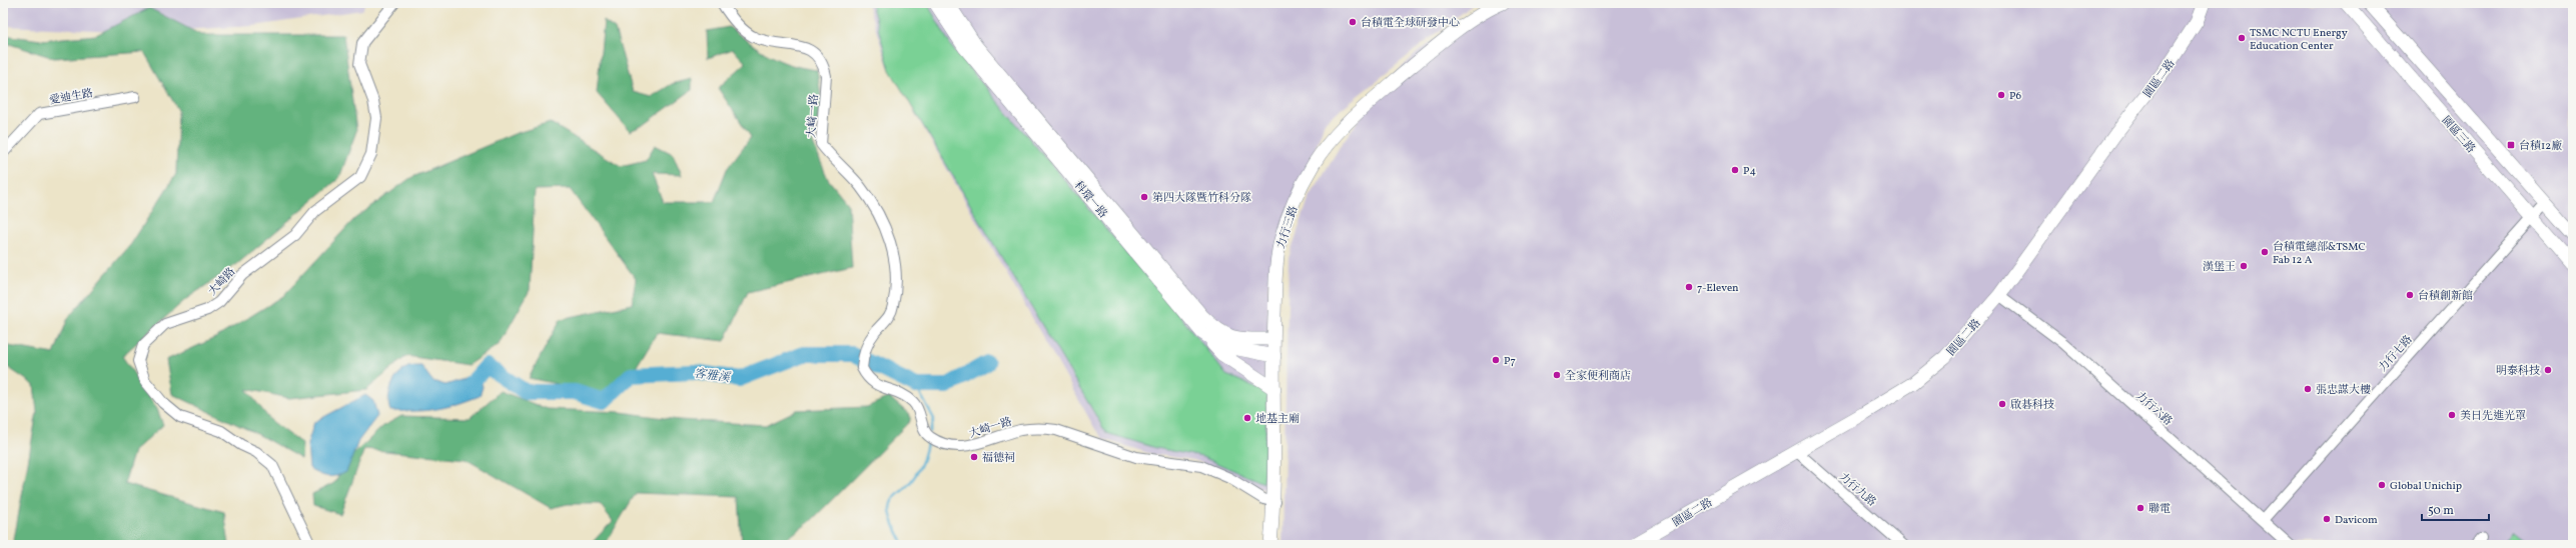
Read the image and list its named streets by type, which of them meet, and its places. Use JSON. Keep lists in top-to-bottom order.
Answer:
{
  "streets": {
    "street": [
      "園區二路",
      "愛迪生路",
      "大崎一路",
      "園區三路",
      "科環一路",
      "力行三路",
      "大崎路",
      "力行七路",
      "力行六路",
      "力行九路"
    ]
  },
  "crossings": [
    ["園區二路", "力行六路"],
    ["園區二路", "力行九路"],
    ["大崎一路", "力行三路"],
    ["園區三路", "力行七路"],
    ["科環一路", "力行三路"],
    ["力行七路", "力行六路"]
  ],
  "water": ["客雅溪"],
  "places": {
    "other": [
      "台積電全球研發中心",
      "TSMC NCTU Energy Education Center",
      "P6",
      "P4",
      "第四大隊暨竹科分隊",
      "台積電總部&TSMC Fab 12 A",
      "漢堡王",
      "7-Eleven",
      "台積創新館",
      "P7",
      "明泰科技",
      "全家便利商店",
      "張忠謀大樓",
      "啟碁科技",
      "美日先進光罩",
      "地基主廟",
      "福德祠",
      "Global Unichip",
      "聯電",
      "Davicom"
    ],
    "transit": ["台積12廠"]
  },
  "scale_bar": "50 m"
}
